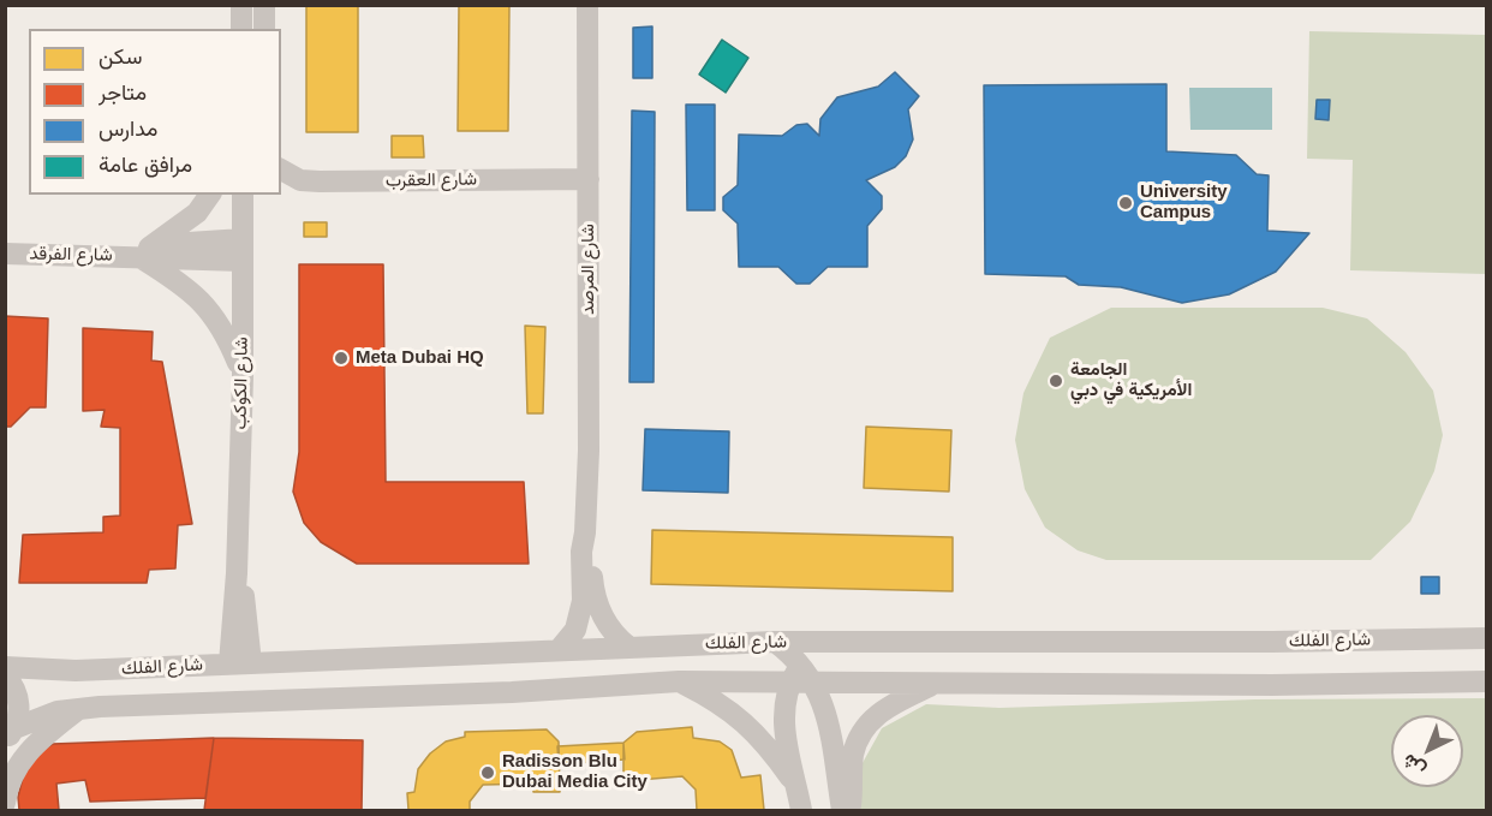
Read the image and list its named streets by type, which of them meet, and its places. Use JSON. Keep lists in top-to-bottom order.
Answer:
{
  "streets": {
    "street": [
      "شارع العقرب",
      "شارع الفرقد",
      "شارع المرصد",
      "شارع الكوكب",
      "شارع الفلك"
    ]
  },
  "crossings": [
    ["شارع العقرب", "شارع المرصد"],
    ["شارع الفرقد", "شارع الكوكب"],
    ["شارع المرصد", "شارع الفلك"],
    ["شارع الكوكب", "شارع الفلك"]
  ],
  "places": [
    "University Campus",
    "Meta Dubai HQ",
    "الجامعة الأمريكية في دبي",
    "Radisson Blu Dubai Media City"
  ],
  "legend": [
    "سكن",
    "متاجر",
    "مدارس",
    "مرافق عامة"
  ],
  "north": "bottom left"
}
